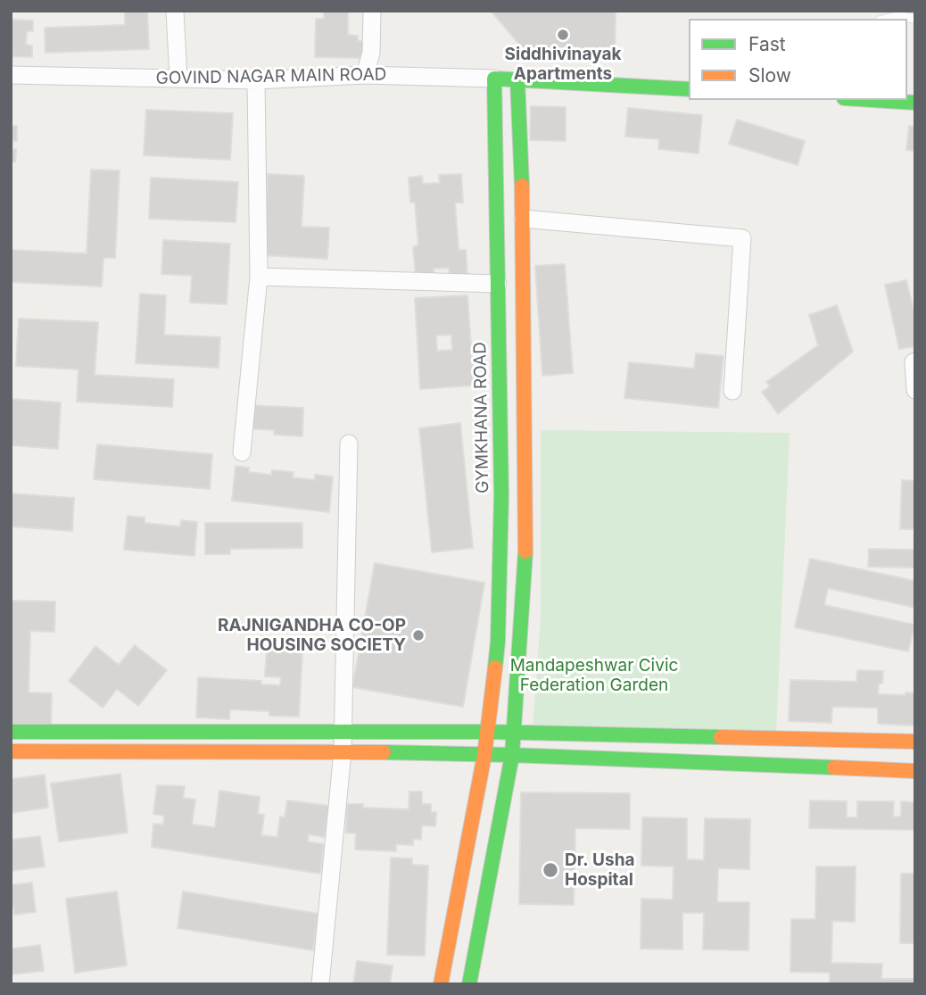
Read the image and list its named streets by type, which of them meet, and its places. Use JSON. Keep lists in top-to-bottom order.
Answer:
{
  "streets": {
    "street": ["GOVIND NAGAR MAIN ROAD", "GYMKHANA ROAD"]
  },
  "crossings": [
    ["GOVIND NAGAR MAIN ROAD", "GYMKHANA ROAD"]
  ],
  "parks": ["Mandapeshwar Civic Federation Garden"],
  "places": ["Siddhivinayak Apartments", "RAJNIGANDHA CO-OP HOUSING SOCIETY", "Dr. Usha Hospital"],
  "legend": ["Fast", "Slow"]
}
